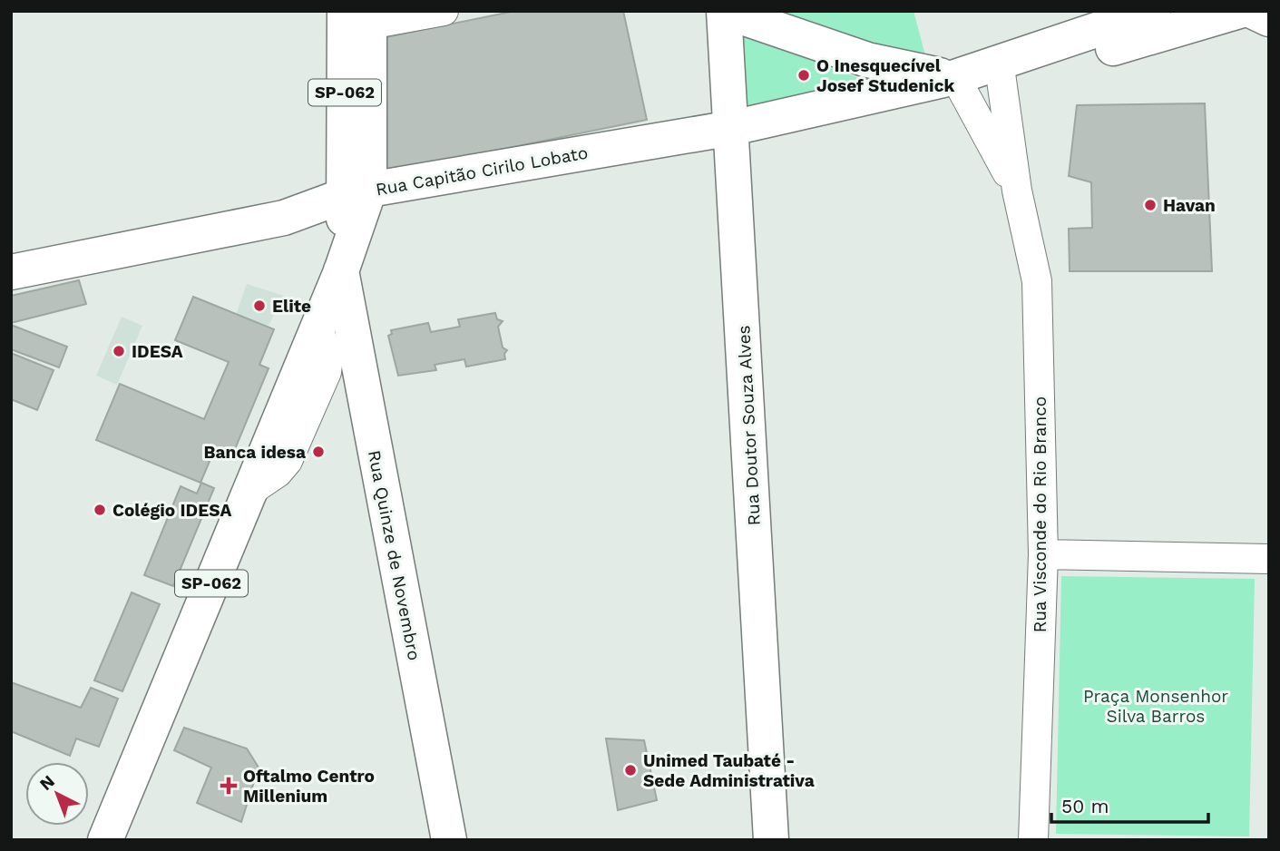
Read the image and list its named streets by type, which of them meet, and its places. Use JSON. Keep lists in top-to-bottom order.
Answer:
{
  "streets": {
    "main road": [
      "SP-062",
      "Rua Capitão Cirilo Lobato",
      "Rua Doutor Souza Alves",
      "Rua Quinze de Novembro"
    ],
    "street": ["Rua Visconde do Rio Branco"]
  },
  "crossings": [
    ["SP-062", "Rua Quinze de Novembro"],
    ["Rua Capitão Cirilo Lobato", "Rua Doutor Souza Alves"],
    ["Rua Capitão Cirilo Lobato", "Rua Visconde do Rio Branco"],
    ["Rua Capitão Cirilo Lobato", "Rua Quinze de Novembro"]
  ],
  "parks": ["Praça Monsenhor Silva Barros"],
  "places": {
    "other": [
      "O Inesquecível Josef Studenick",
      "Havan",
      "Elite",
      "IDESA",
      "Banca idesa",
      "Colégio IDESA",
      "Unimed Taubaté - Sede Administrativa"
    ],
    "health": ["Oftalmo Centro Millenium"]
  },
  "scale_bar": "50 m",
  "north": "top left"
}
